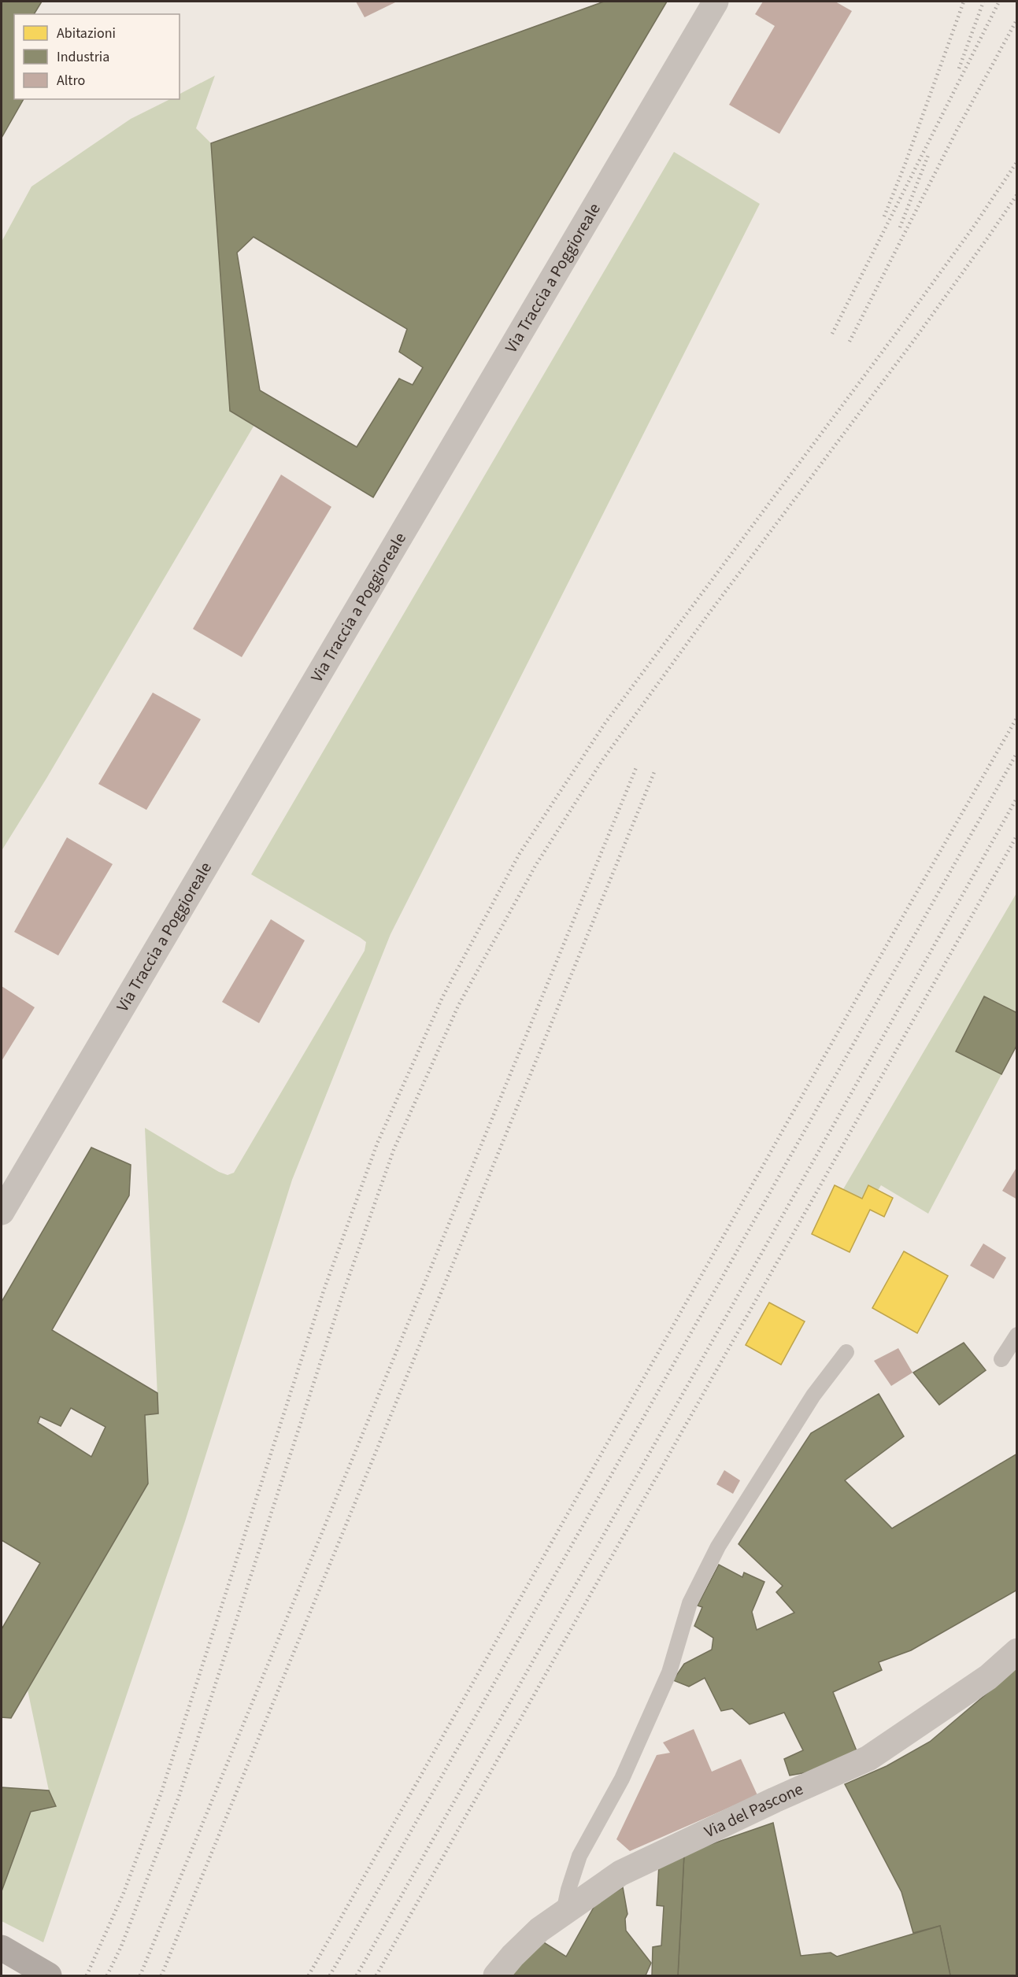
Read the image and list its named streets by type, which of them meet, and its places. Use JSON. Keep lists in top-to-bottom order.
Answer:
{
  "streets": {
    "street": ["Via Traccia a Poggioreale", "Via del Pascone"]
  },
  "legend": ["Abitazioni", "Industria", "Altro"]
}
